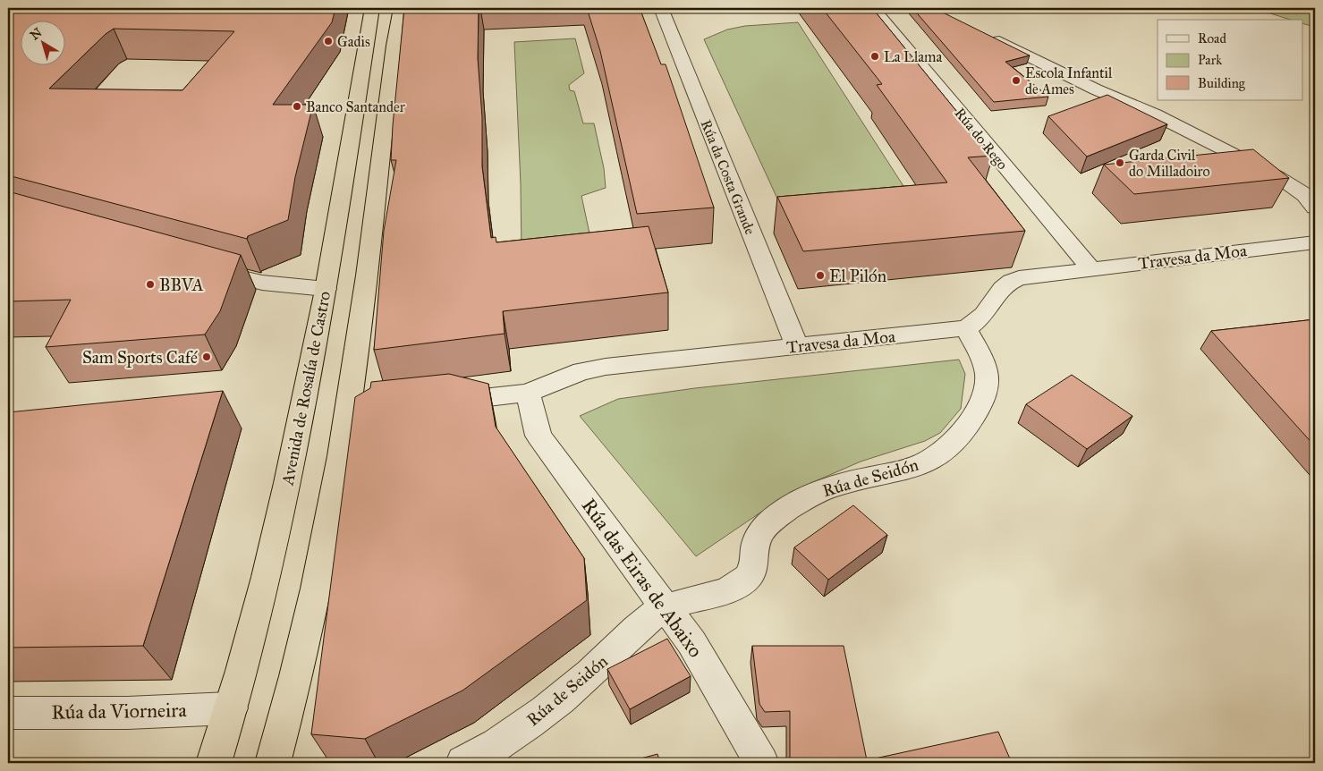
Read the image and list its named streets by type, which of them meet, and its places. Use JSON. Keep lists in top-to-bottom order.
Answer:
{
  "streets": {
    "highway": ["Avenida de Rosalía de Castro"],
    "street": [
      "Rúa do Rego",
      "Rúa da Costa Grande",
      "Travesa da Moa",
      "Rúa de Seidón",
      "Rúa das Eiras de Abaixo",
      "Rúa da Viorneira"
    ]
  },
  "crossings": [
    ["Rúa do Rego", "Travesa da Moa"],
    ["Rúa da Costa Grande", "Travesa da Moa"],
    ["Travesa da Moa", "Rúa de Seidón"],
    ["Travesa da Moa", "Rúa das Eiras de Abaixo"],
    ["Avenida de Rosalía de Castro", "Rúa da Viorneira"],
    ["Rúa de Seidón", "Rúa das Eiras de Abaixo"]
  ],
  "places": [
    "Gadis",
    "La Llama",
    "Escola Infantil de Ames",
    "Banco Santander",
    "Garda Civil do Milladoiro",
    "El Pilón",
    "BBVA",
    "Sam Sports Café"
  ],
  "legend": ["Road", "Park", "Building"],
  "north": "top left"
}
